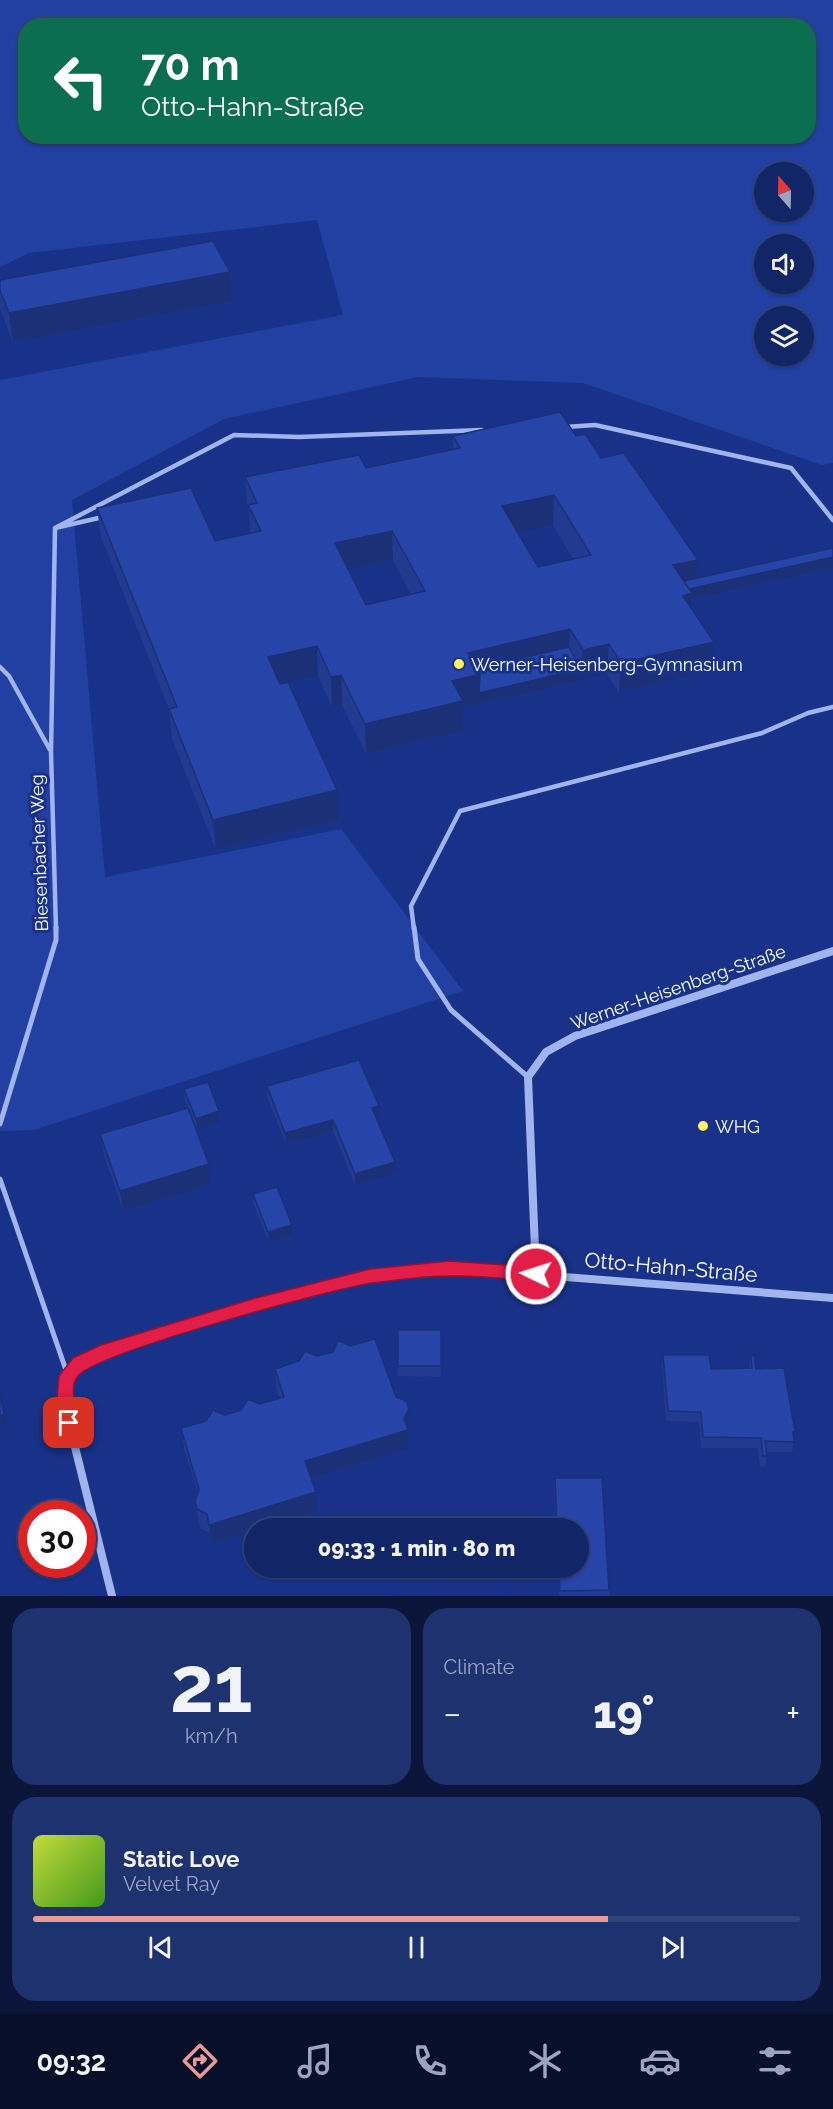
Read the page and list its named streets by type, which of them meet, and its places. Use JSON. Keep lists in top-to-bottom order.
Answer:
{
  "streets": {
    "street": ["Werner-Heisenberg-Straße", "Otto-Hahn-Straße"],
    "lane": ["Biesenbacher Weg"]
  },
  "places": ["Werner-Heisenberg-Gymnasium", "WHG"],
  "north": "top",
  "page": {
    "turn": ["70 m", "Otto-Hahn-Straße"],
    "limit": "30",
    "trip": "09:33 · 1 min · 80 m",
    "tile": [
      ["21", "km/h"],
      "Climate"
    ],
    "heat": ["−", "19°", "+"],
    "song": ["Static Love", "Velvet Ray"],
    "tabs": "09:32"
  }
}
